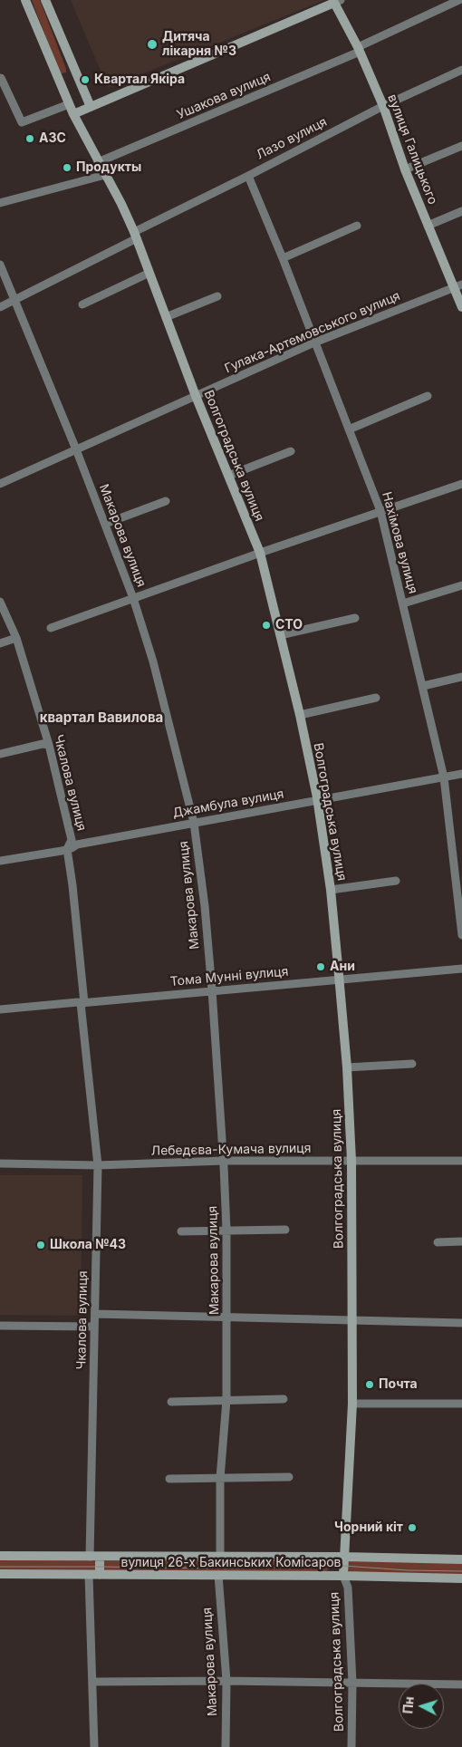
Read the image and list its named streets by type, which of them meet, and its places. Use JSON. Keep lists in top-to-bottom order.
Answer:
{
  "streets": {
    "street": [
      "Ушакова вулиця",
      "Лазо вулиця",
      "вулиця Галицького",
      "Гулака-Артемовського вулиця",
      "Волгоградська вулиця",
      "Макарова вулиця",
      "Нахімова вулиця",
      "Чкалова вулиця",
      "Джамбула вулиця",
      "Тома Мунні вулиця",
      "Лебедєва-Кумача вулиця",
      "вулиця 26-х Бакинських Комісаров"
    ]
  },
  "crossings": [
    ["Ушакова вулиця", "вулиця Галицького"],
    ["Ушакова вулиця", "Волгоградська вулиця"],
    ["Лазо вулиця", "вулиця Галицького"],
    ["Лазо вулиця", "Волгоградська вулиця"],
    ["Лазо вулиця", "Макарова вулиця"],
    ["Лазо вулиця", "Нахімова вулиця"],
    ["вулиця Галицького", "Гулака-Артемовського вулиця"],
    ["Гулака-Артемовського вулиця", "Волгоградська вулиця"],
    ["Гулака-Артемовського вулиця", "Макарова вулиця"],
    ["Гулака-Артемовського вулиця", "Нахімова вулиця"],
    ["Волгоградська вулиця", "Джамбула вулиця"],
    ["Волгоградська вулиця", "Тома Мунні вулиця"],
    ["Волгоградська вулиця", "Лебедєва-Кумача вулиця"],
    ["Волгоградська вулиця", "вулиця 26-х Бакинських Комісаров"],
    ["Макарова вулиця", "Джамбула вулиця"],
    ["Макарова вулиця", "Тома Мунні вулиця"],
    ["Макарова вулиця", "Лебедєва-Кумача вулиця"],
    ["Макарова вулиця", "вулиця 26-х Бакинських Комісаров"],
    ["Нахімова вулиця", "Джамбула вулиця"],
    ["Чкалова вулиця", "Джамбула вулиця"],
    ["Чкалова вулиця", "Тома Мунні вулиця"],
    ["Чкалова вулиця", "Лебедєва-Кумача вулиця"],
    ["Чкалова вулиця", "вулиця 26-х Бакинських Комісаров"]
  ],
  "districts": ["квартал Вавилова"],
  "places": [
    "Дитяча лікарня №3",
    "Квартал Якіра",
    "АЗС",
    "Продукты",
    "СТО",
    "Ани",
    "Школа №43",
    "Почта",
    "Чорний кіт"
  ],
  "north": "left"
}
